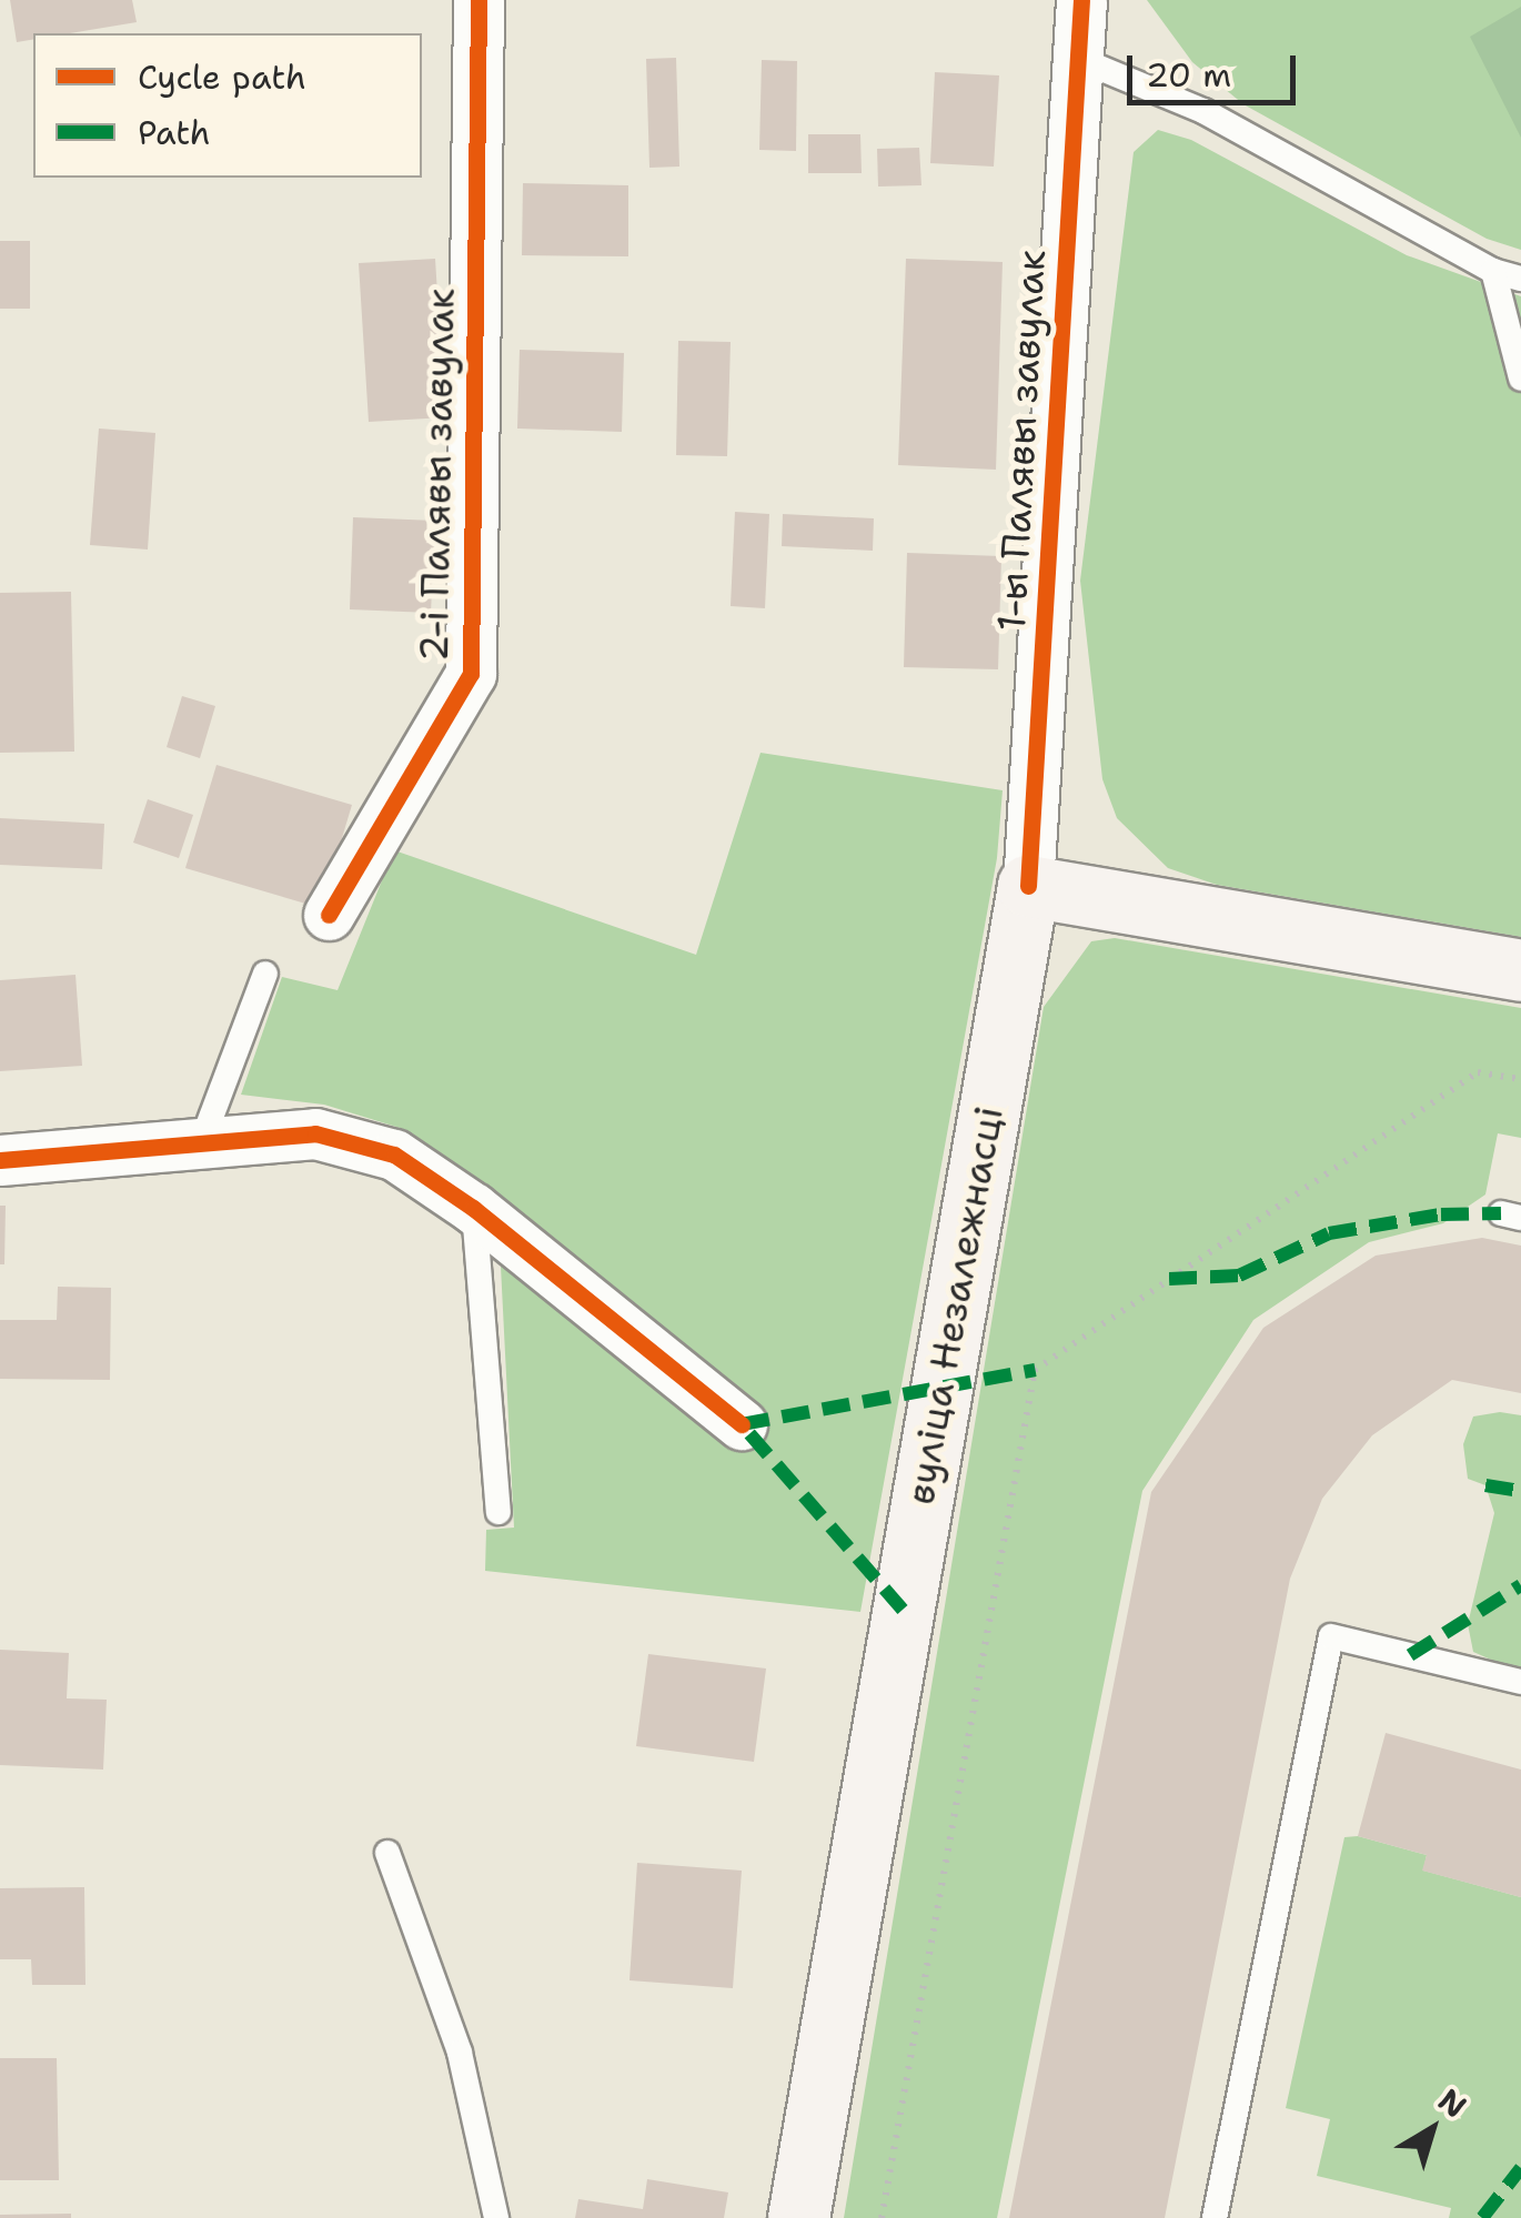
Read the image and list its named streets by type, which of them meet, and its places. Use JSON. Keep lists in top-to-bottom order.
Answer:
{
  "streets": {
    "main road": ["вуліца Незалежнасці"],
    "street": ["1-ы Палявы завулак", "2-і Палявы завулак"]
  },
  "crossings": [
    ["1-ы Палявы завулак", "вуліца Незалежнасці"]
  ],
  "legend": ["Cycle path", "Path"],
  "scale_bar": "20 m",
  "north": "top right"
}
